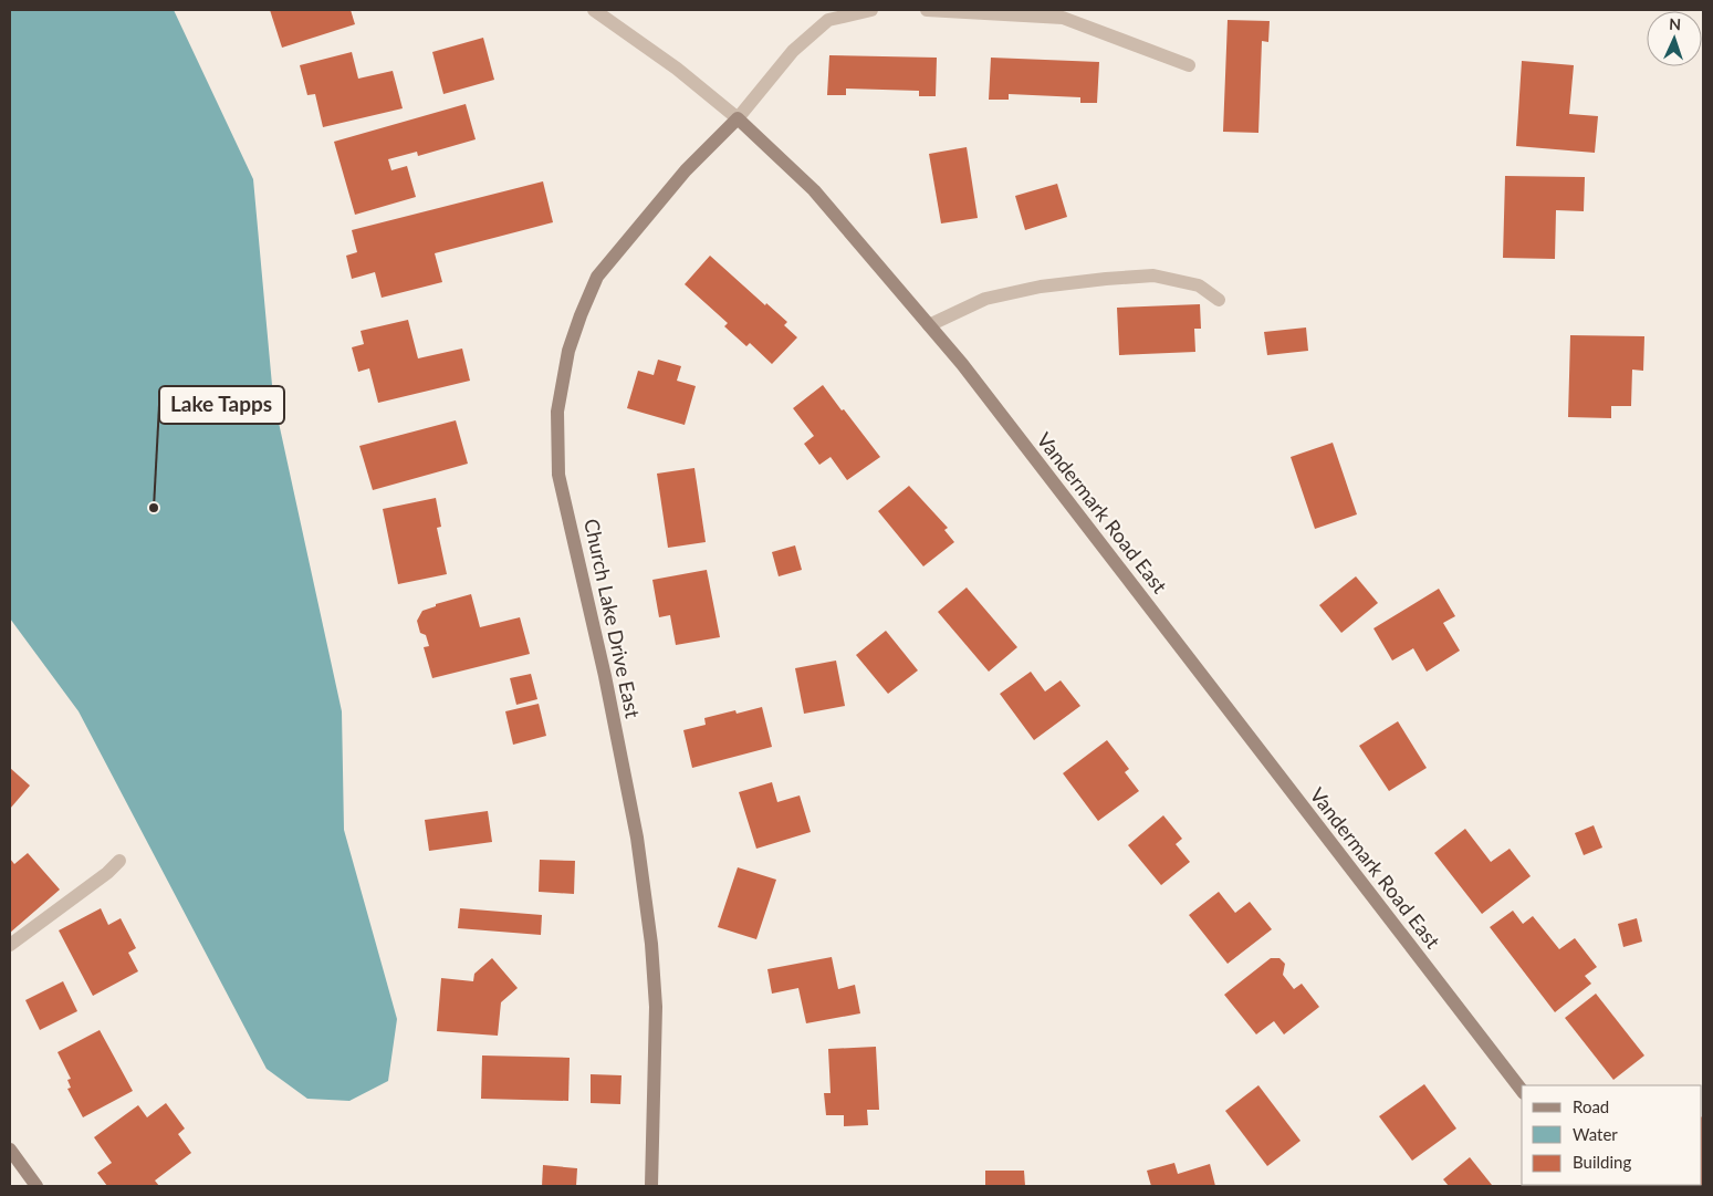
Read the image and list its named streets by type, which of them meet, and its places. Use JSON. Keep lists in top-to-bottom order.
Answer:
{
  "streets": {
    "street": ["Vandermark Road East", "Church Lake Drive East"]
  },
  "crossings": [
    ["Vandermark Road East", "Church Lake Drive East"]
  ],
  "places": ["Lake Tapps"],
  "legend": ["Road", "Water", "Building"],
  "north": "top"
}
